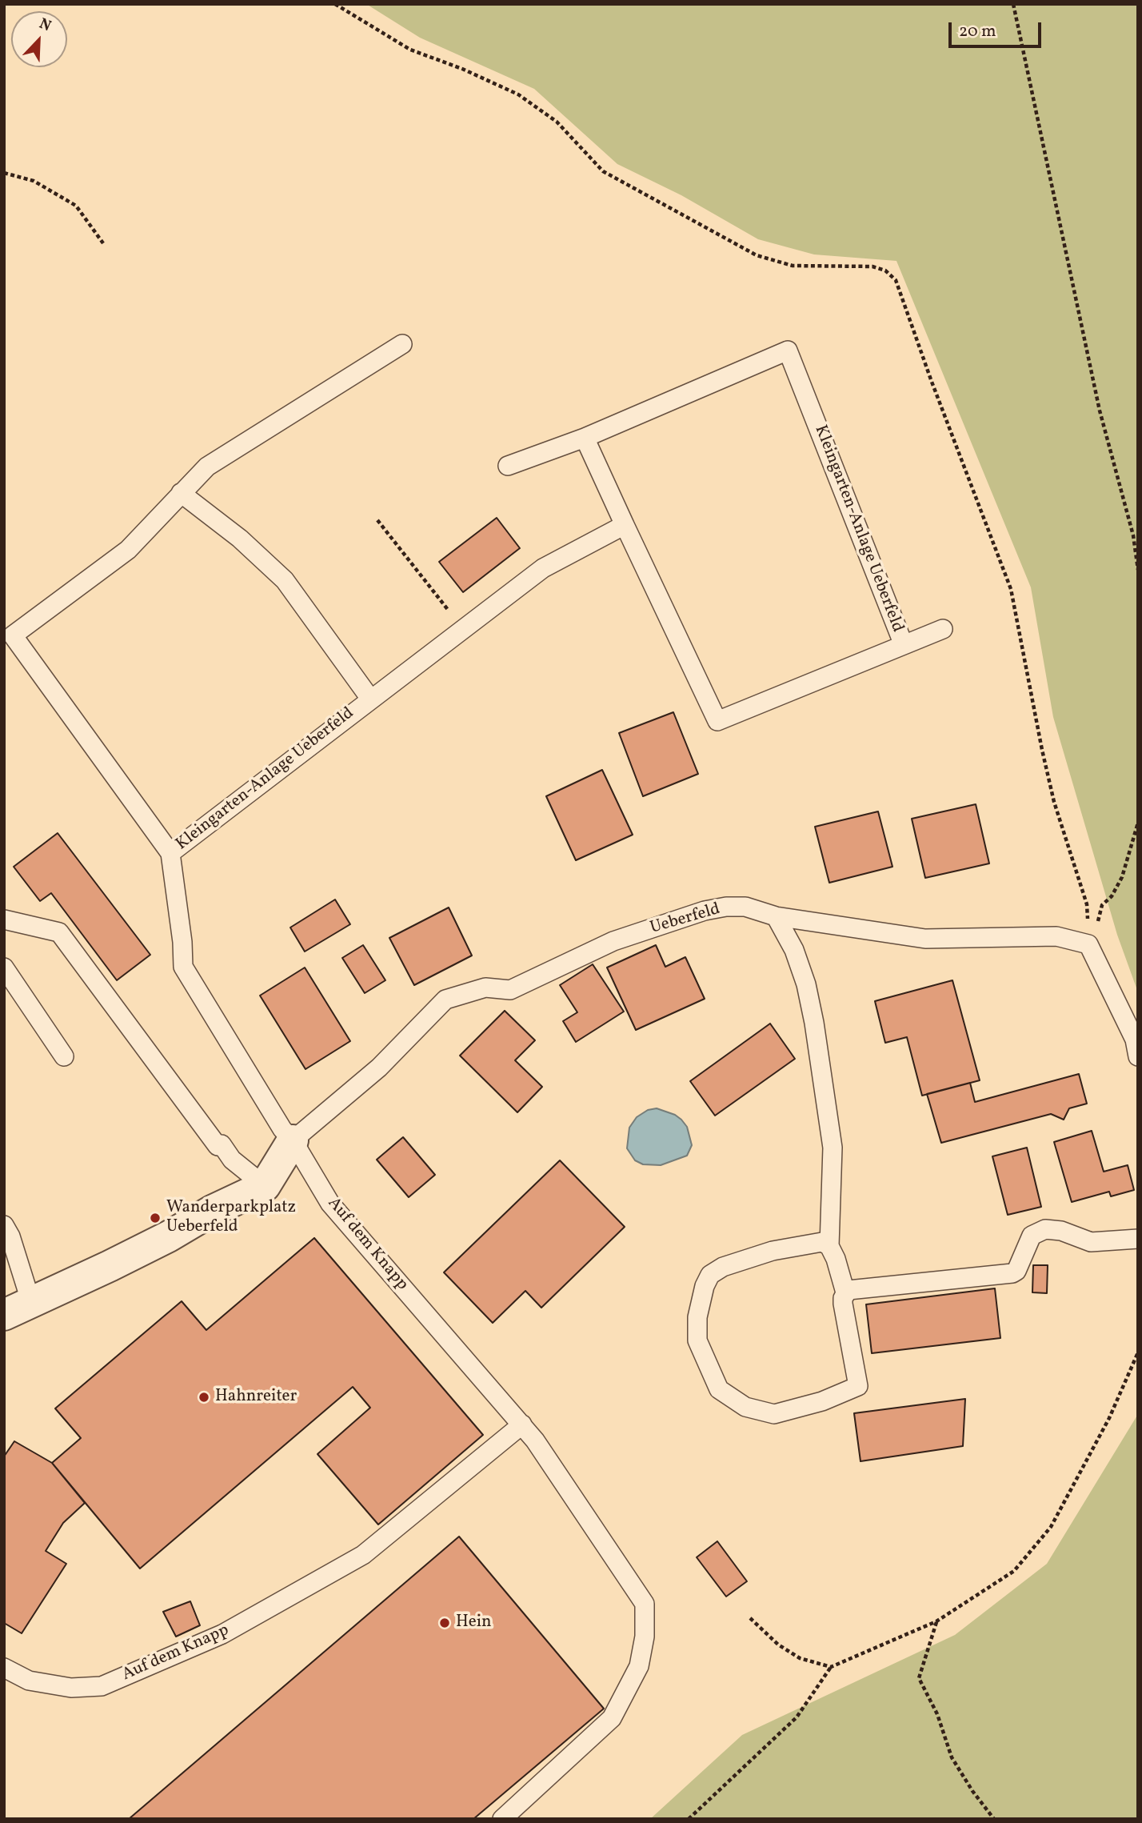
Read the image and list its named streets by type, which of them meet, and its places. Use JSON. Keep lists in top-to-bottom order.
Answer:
{
  "streets": {
    "lane": ["Kleingarten-Anlage Ueberfeld", "Ueberfeld", "Auf dem Knapp"]
  },
  "crossings": [
    ["Kleingarten-Anlage Ueberfeld", "Ueberfeld"],
    ["Kleingarten-Anlage Ueberfeld", "Auf dem Knapp"],
    ["Ueberfeld", "Auf dem Knapp"]
  ],
  "places": ["Wanderparkplatz Ueberfeld", "Hahnreiter", "Hein"],
  "scale_bar": "20 m",
  "north": "top right"
}
